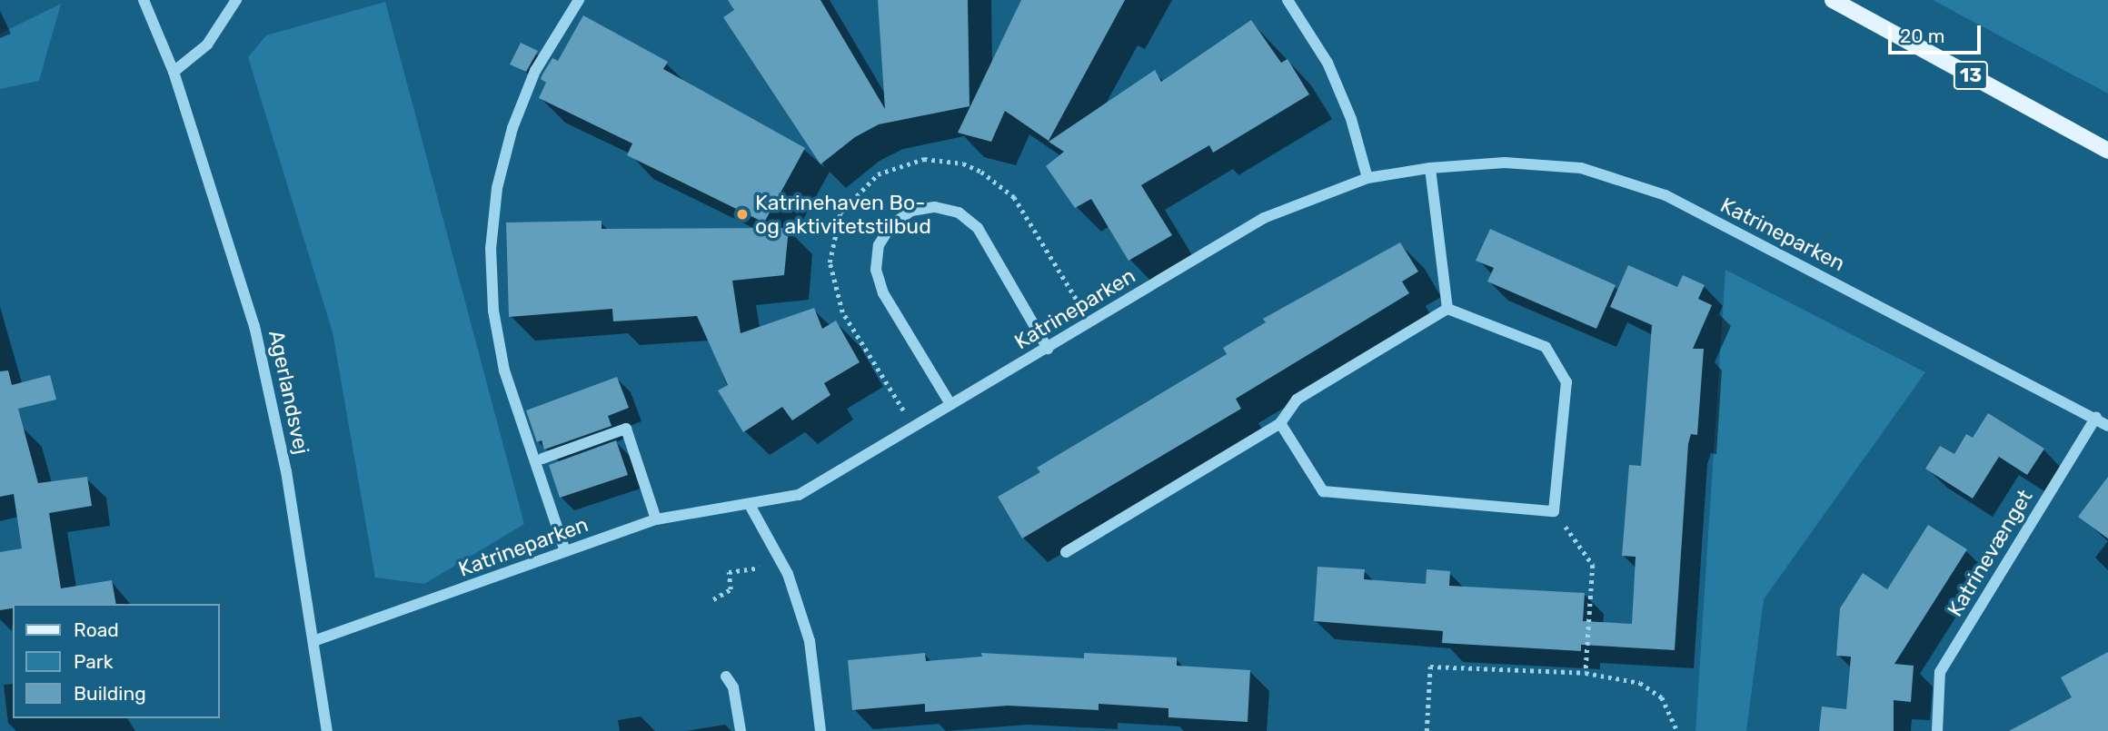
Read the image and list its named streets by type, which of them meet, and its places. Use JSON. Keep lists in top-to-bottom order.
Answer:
{
  "streets": {
    "main road": ["13"],
    "street": ["Katrineparken", "Agerlandsvej", "Katrinevænget"]
  },
  "crossings": [
    ["Katrineparken", "Agerlandsvej"],
    ["Katrineparken", "Katrinevænget"]
  ],
  "places": ["Katrinehaven Bo- og aktivitetstilbud"],
  "legend": ["Road", "Park", "Building"],
  "scale_bar": "20 m"
}
